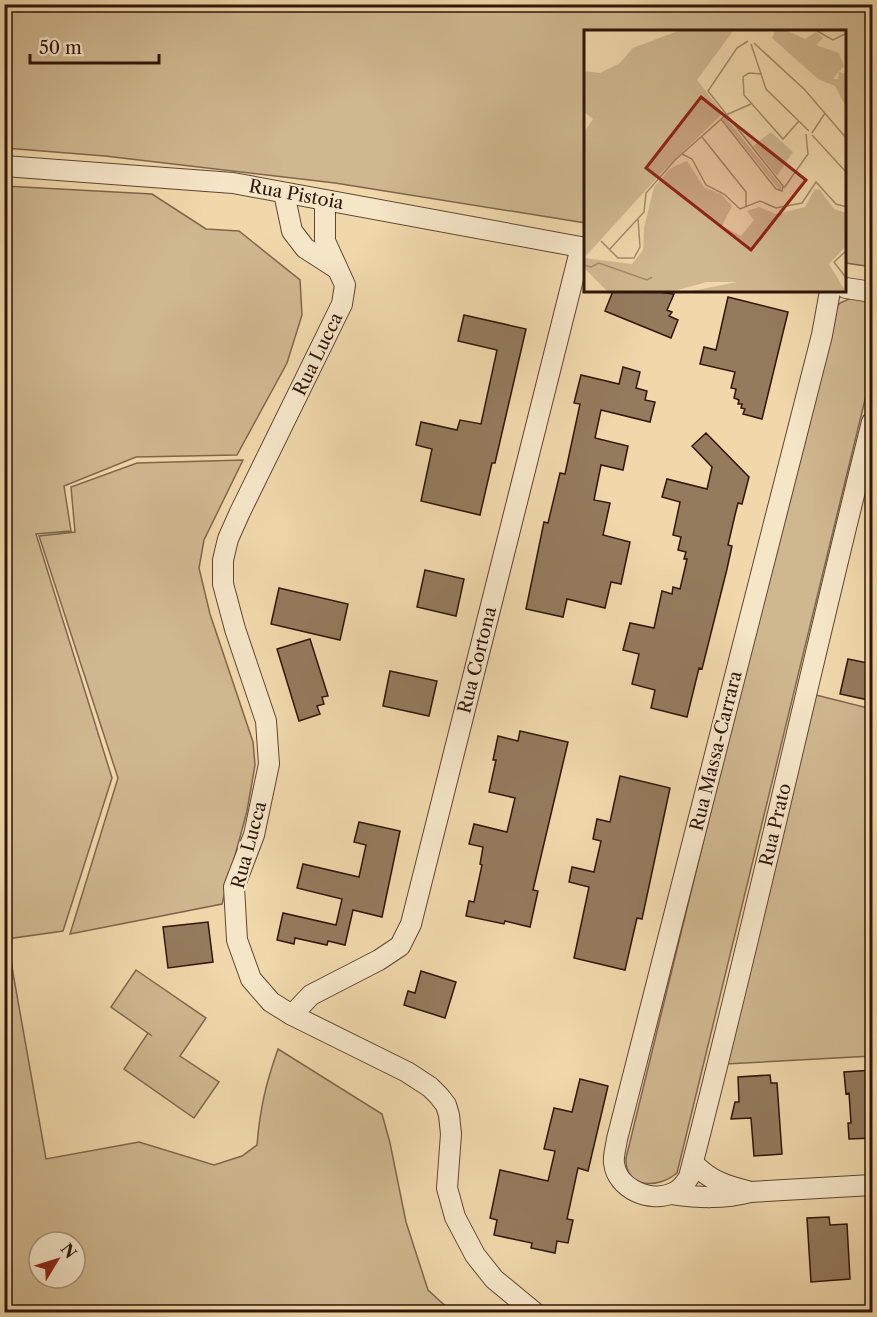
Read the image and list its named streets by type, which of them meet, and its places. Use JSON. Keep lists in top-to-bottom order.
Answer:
{
  "streets": {
    "street": [
      "Rua Pistoia",
      "Rua Lucca",
      "Rua Cortona",
      "Rua Massa-Carrara",
      "Rua Prato"
    ]
  },
  "crossings": [
    ["Rua Pistoia", "Rua Lucca"],
    ["Rua Pistoia", "Rua Cortona"],
    ["Rua Lucca", "Rua Cortona"],
    ["Rua Massa-Carrara", "Rua Prato"]
  ],
  "scale_bar": "50 m",
  "north": "top right"
}
